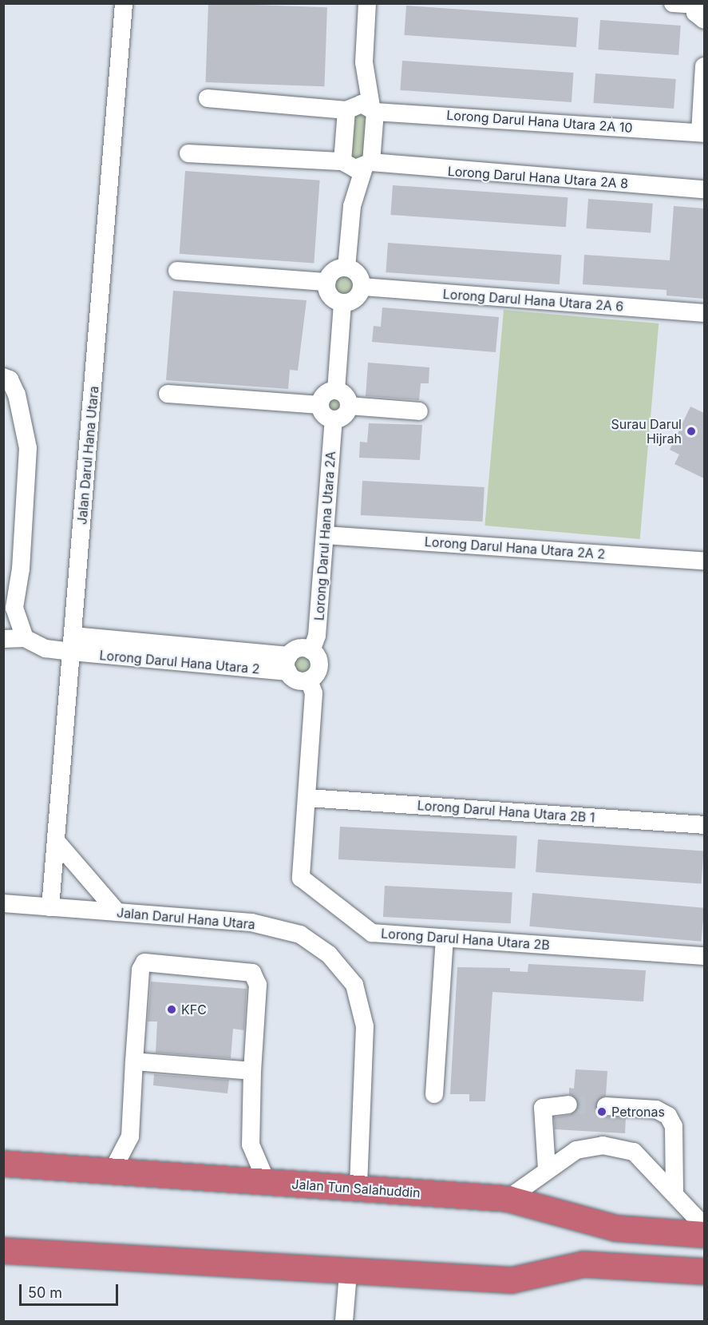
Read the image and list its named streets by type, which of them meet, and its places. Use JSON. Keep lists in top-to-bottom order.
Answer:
{
  "streets": {
    "highway": ["Jalan Tun Salahuddin"],
    "street": [
      "Lorong Darul Hana Utara 2A 10",
      "Lorong Darul Hana Utara 2A 8",
      "Lorong Darul Hana Utara 2A 6",
      "Jalan Darul Hana Utara",
      "Lorong Darul Hana Utara 2A",
      "Lorong Darul Hana Utara 2A 2",
      "Lorong Darul Hana Utara 2",
      "Lorong Darul Hana Utara 2B 1",
      "Lorong Darul Hana Utara 2B"
    ]
  },
  "crossings": [
    ["Jalan Darul Hana Utara", "Lorong Darul Hana Utara 2"],
    ["Jalan Darul Hana Utara", "Jalan Tun Salahuddin"],
    ["Lorong Darul Hana Utara 2A", "Lorong Darul Hana Utara 2A 2"],
    ["Lorong Darul Hana Utara 2A", "Lorong Darul Hana Utara 2"],
    ["Lorong Darul Hana Utara 2A", "Lorong Darul Hana Utara 2B"],
    ["Lorong Darul Hana Utara 2", "Lorong Darul Hana Utara 2B"],
    ["Lorong Darul Hana Utara 2B 1", "Lorong Darul Hana Utara 2B"]
  ],
  "places": ["Surau Darul Hijrah", "KFC", "Petronas"],
  "scale_bar": "50 m"
}
